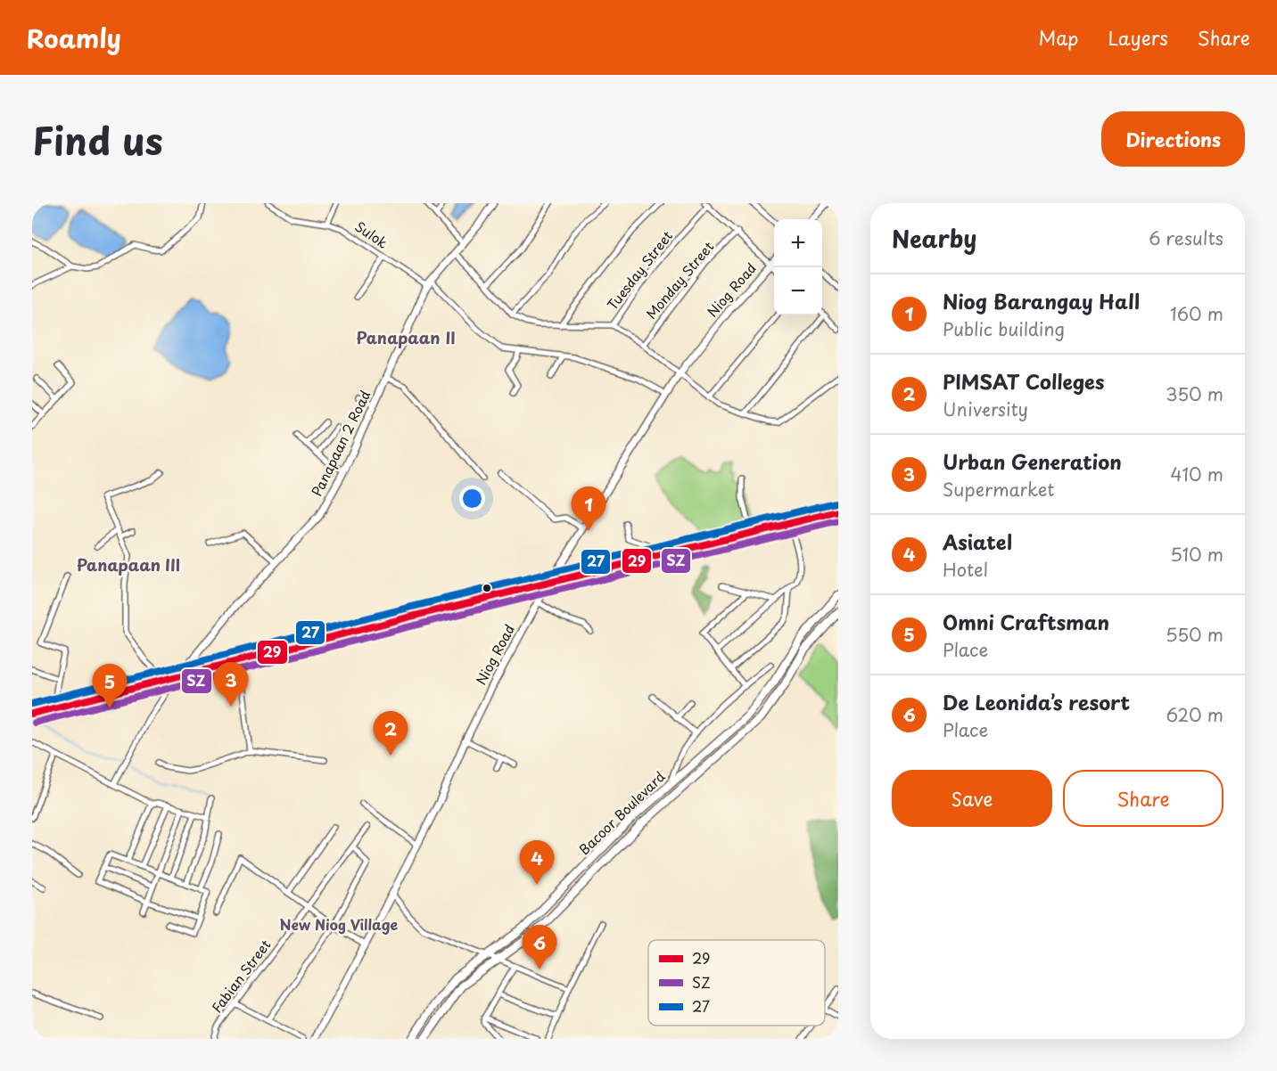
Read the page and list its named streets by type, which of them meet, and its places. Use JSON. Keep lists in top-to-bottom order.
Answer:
{
  "streets": {
    "main road": ["Bacoor Boulevard"],
    "street": [
      "Sulok",
      "Tuesday Street",
      "Monday Street",
      "Niog Road",
      "Panapaan 2 Road",
      "Fabian Street"
    ]
  },
  "crossings": [
    ["Sulok", "Niog Road"],
    ["Sulok", "Panapaan 2 Road"]
  ],
  "districts": ["Panapaan II", "Panapaan III", "New Niog Village"],
  "lines": ["transit line 27", "transit line 29", "transit line SZ"],
  "legend": ["29", "SZ", "27"],
  "page": {
    "header": "Roamly",
    "nav": ["Map", "Layers", "Share"],
    "title": "Find us",
    "buttons": [
      "Directions",
      ["Save", "Share"]
    ],
    "heading": ["Nearby", "6 results"],
    "map_buttons": ["+", "−"],
    "list": [
      {
        "mark": "1",
        "name": "Niog Barangay Hall",
        "note": "Public building",
        "value": "160 m"
      },
      {
        "mark": "2",
        "name": "PIMSAT Colleges",
        "note": "University",
        "value": "350 m"
      },
      {
        "mark": "3",
        "name": "Urban Generation",
        "note": "Supermarket",
        "value": "410 m"
      },
      {
        "mark": "4",
        "name": "Asiatel",
        "note": "Hotel",
        "value": "510 m"
      },
      {
        "mark": "5",
        "name": "Omni Craftsman",
        "note": "Place",
        "value": "550 m"
      },
      {
        "mark": "6",
        "name": "De Leonida’s resort",
        "note": "Place",
        "value": "620 m"
      }
    ],
    "pins": [
      "1",
      "3",
      "5",
      "2",
      "4",
      "6"
    ]
  }
}
